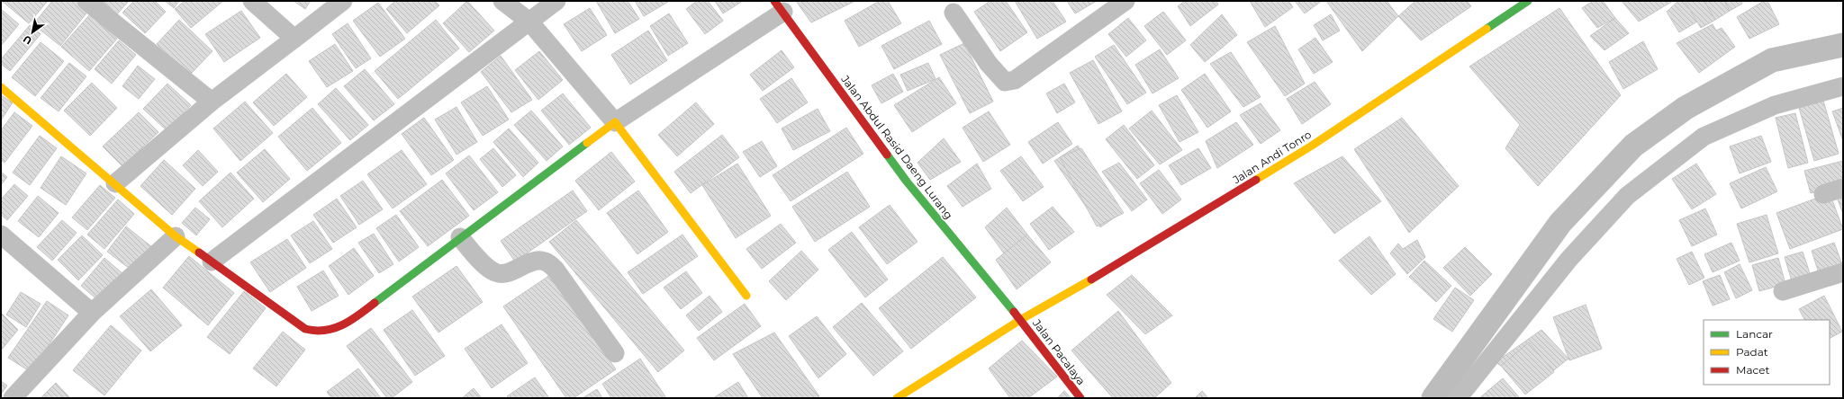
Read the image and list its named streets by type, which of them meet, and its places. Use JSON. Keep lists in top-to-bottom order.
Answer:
{
  "streets": {
    "street": ["Jalan Abdul Rasid Daeng Lurang", "Jalan Andi Tonro", "Jalan Pacalaya"]
  },
  "crossings": [
    ["Jalan Abdul Rasid Daeng Lurang", "Jalan Andi Tonro"],
    ["Jalan Abdul Rasid Daeng Lurang", "Jalan Pacalaya"],
    ["Jalan Andi Tonro", "Jalan Pacalaya"]
  ],
  "legend": ["Lancar", "Padat", "Macet"],
  "north": "bottom left"
}
